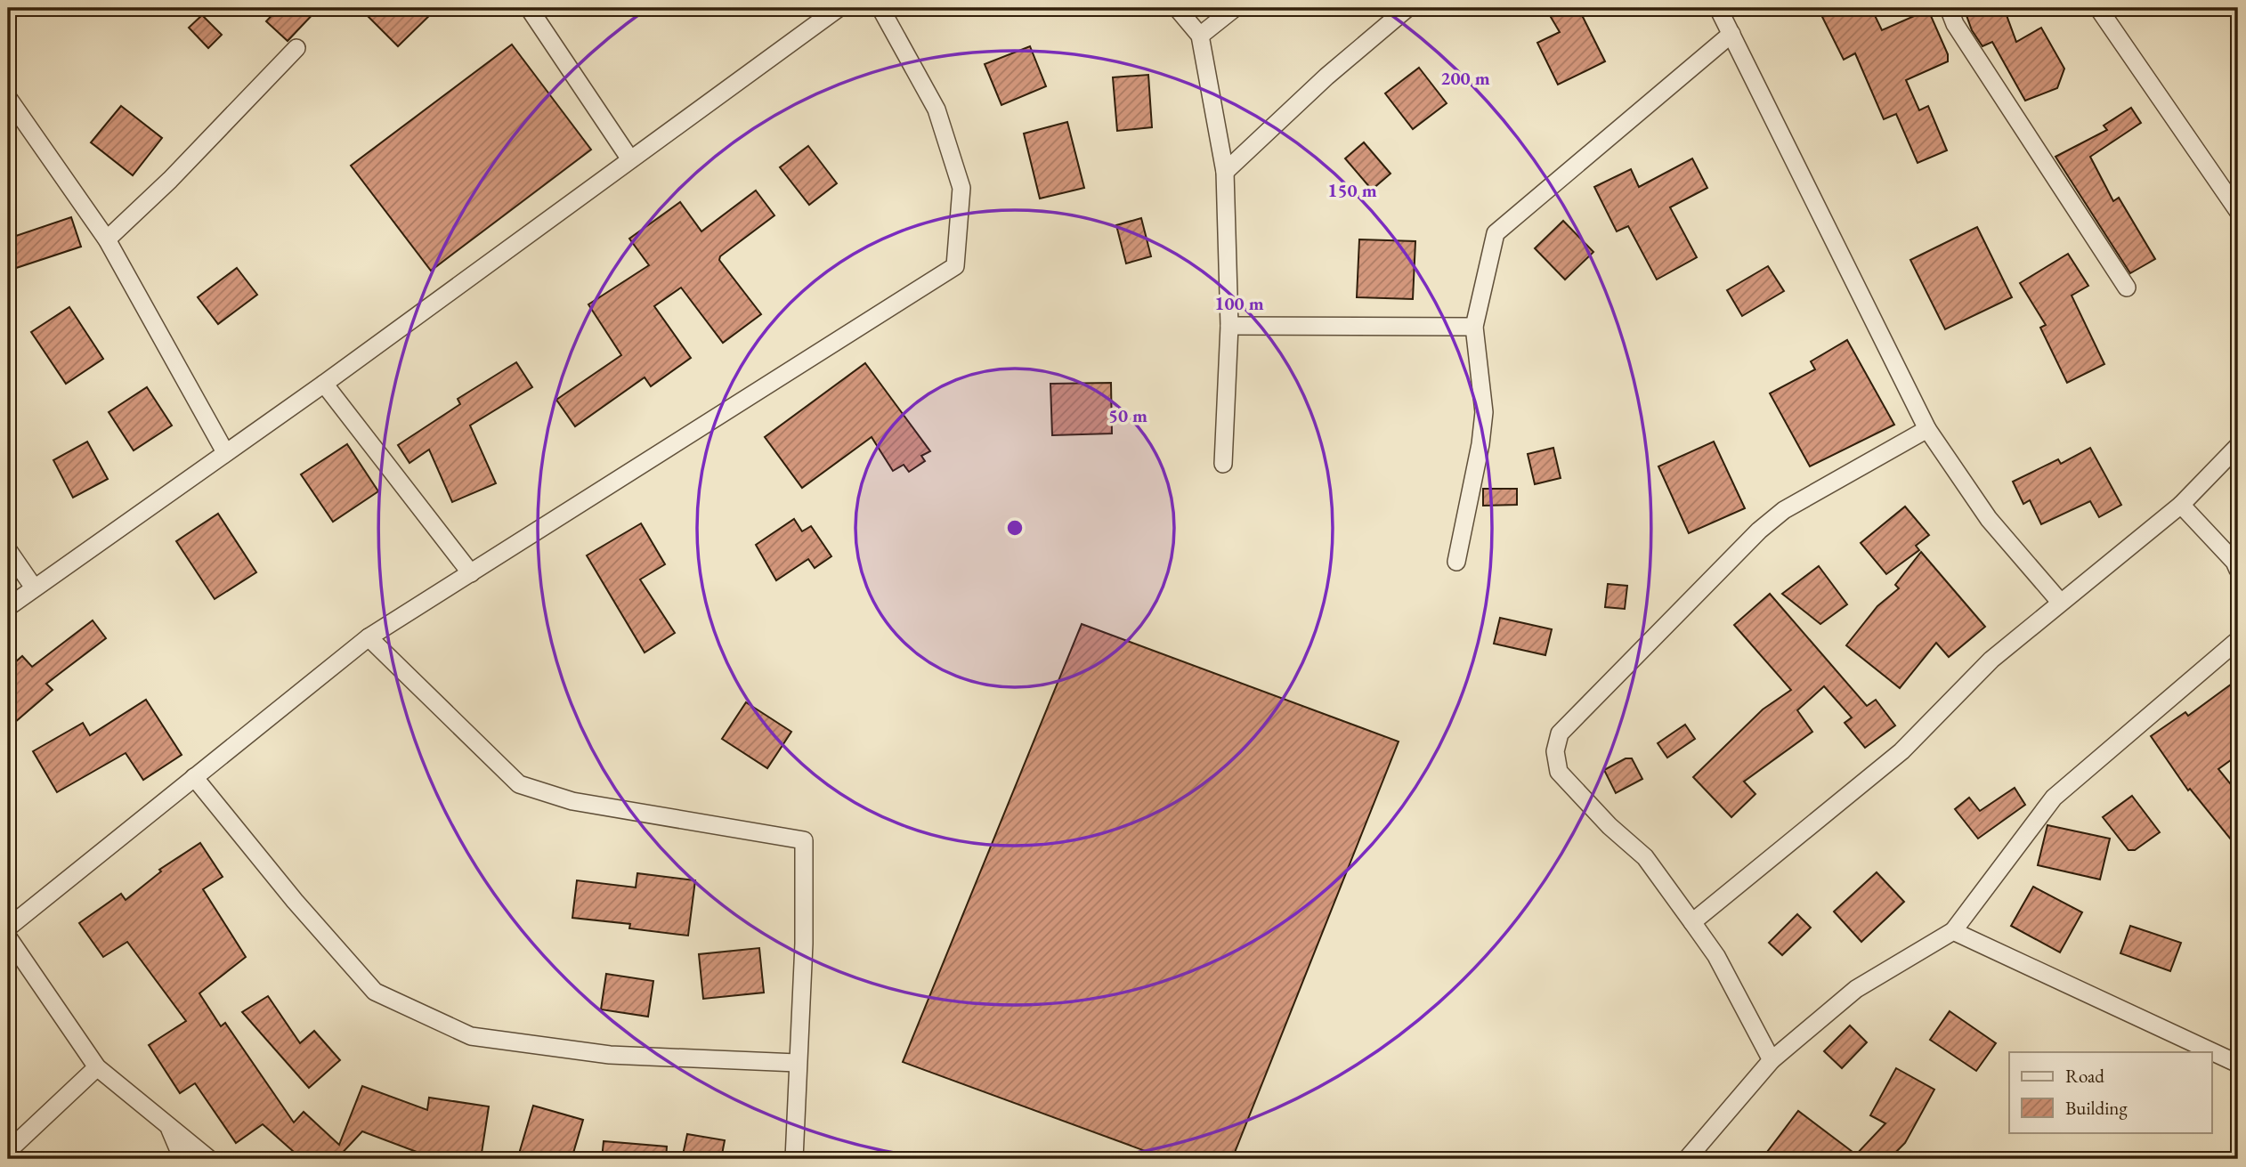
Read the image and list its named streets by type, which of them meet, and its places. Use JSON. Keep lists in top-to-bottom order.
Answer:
{
  "legend": ["Road", "Building"],
  "rings": [
    "200 m",
    "150 m",
    "100 m",
    "50 m"
  ]
}
